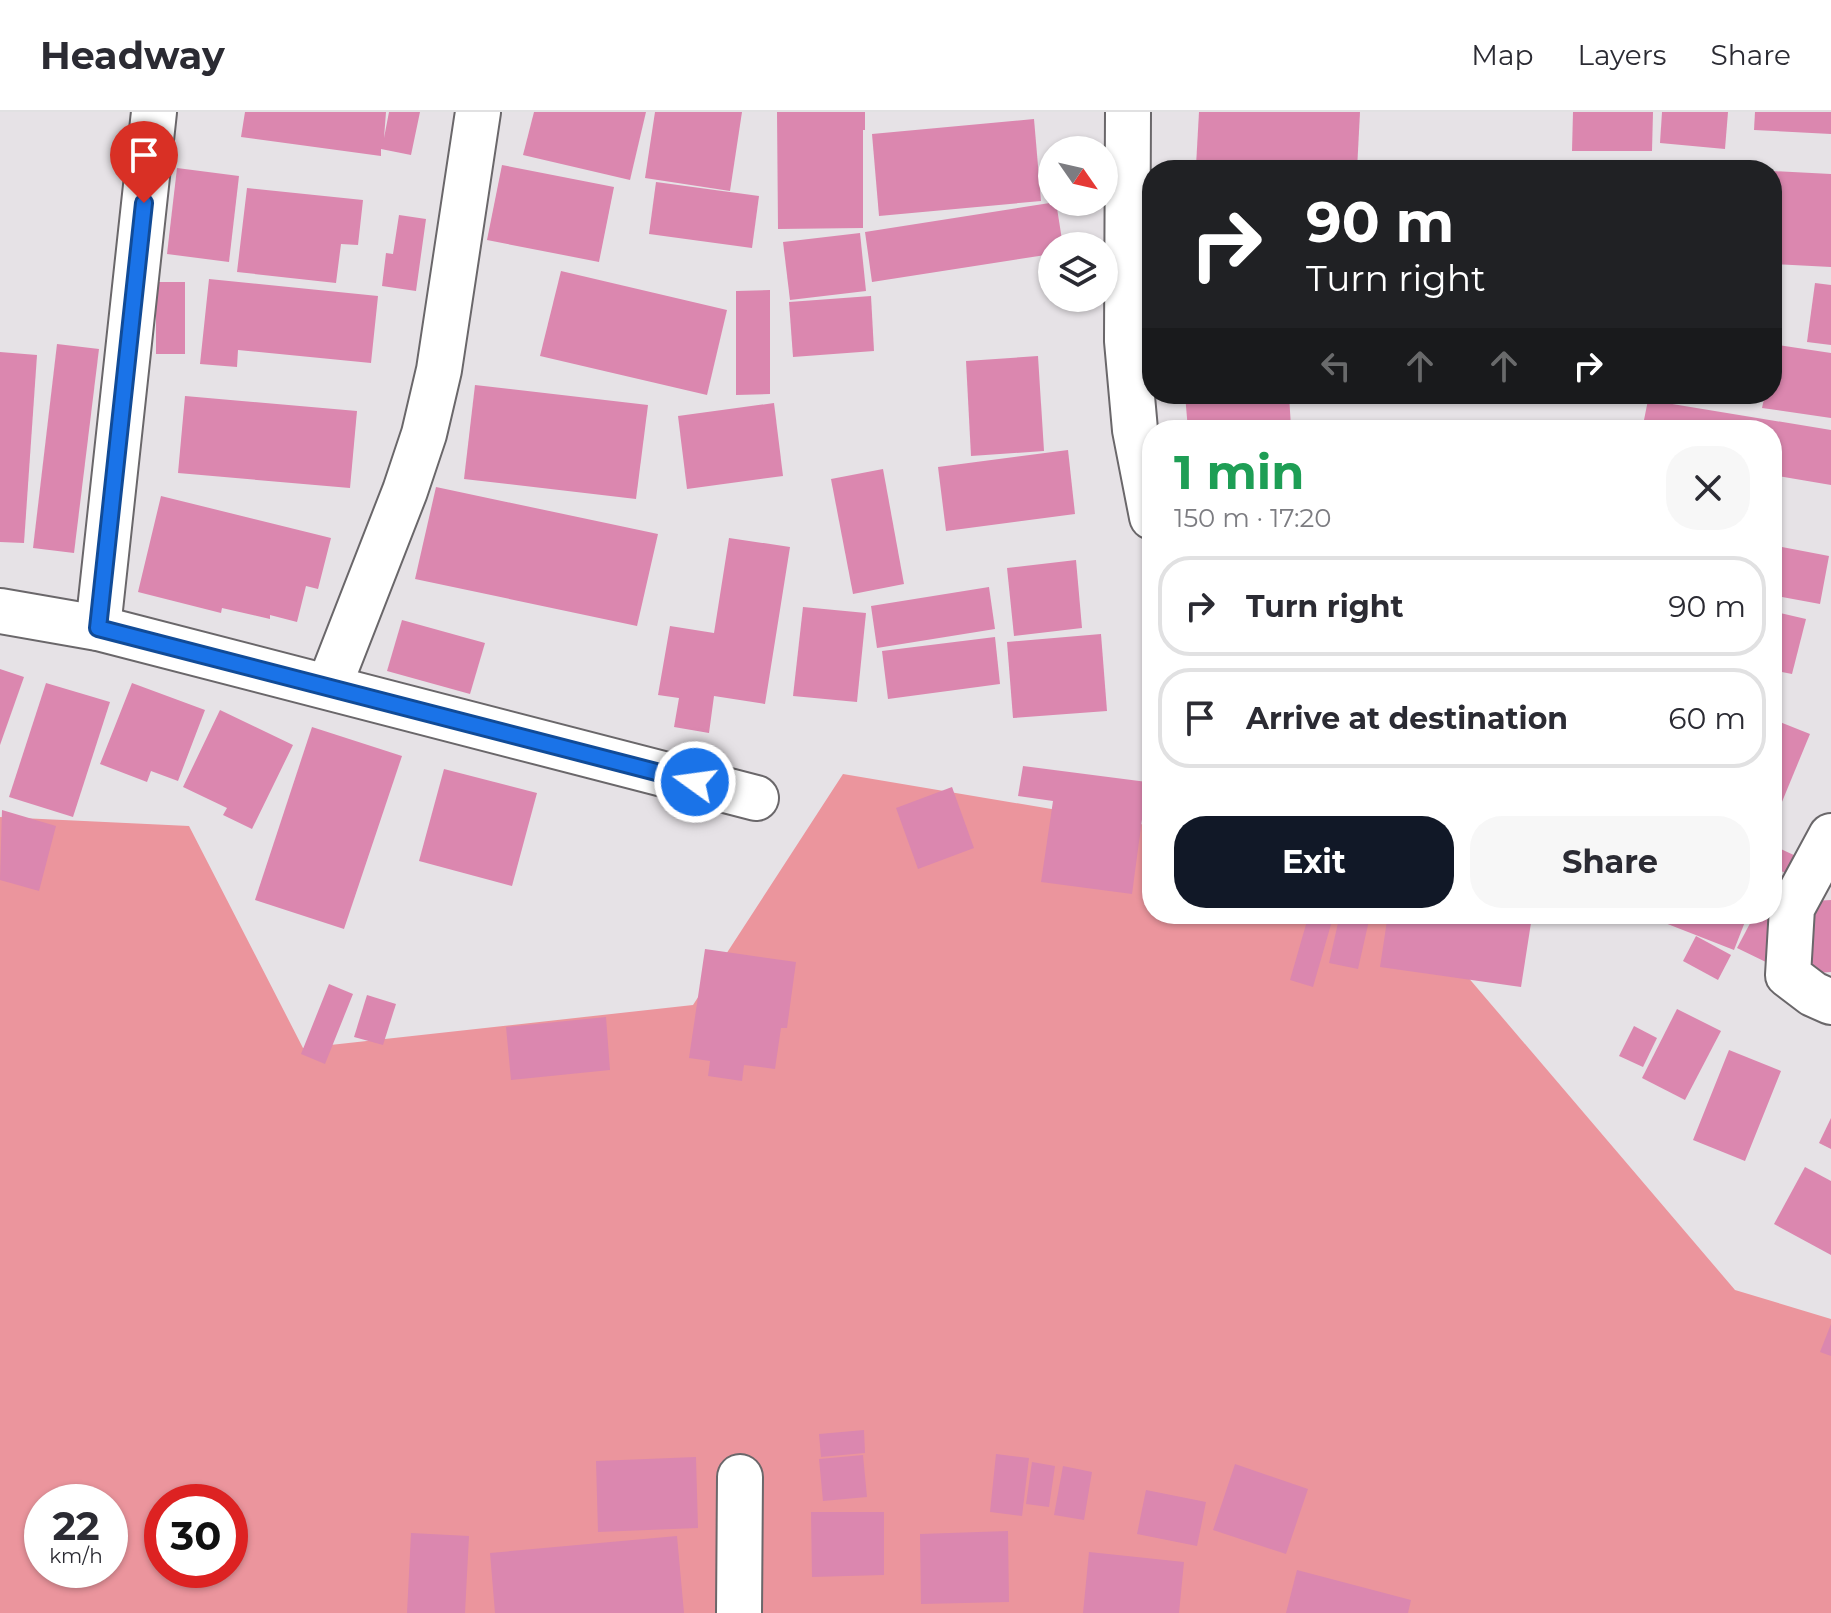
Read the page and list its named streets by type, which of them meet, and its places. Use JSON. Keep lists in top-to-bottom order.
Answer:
{
  "north": "bottom right",
  "page": {
    "header": "Headway",
    "nav": ["Map", "Layers", "Share"],
    "turn": ["90 m", "Turn right"],
    "heading": ["1 min", "150 m · 17:20"],
    "list": [
      {
        "name": "Turn right",
        "value": "90 m"
      },
      {
        "name": "Arrive at destination",
        "value": "60 m"
      }
    ],
    "buttons": ["Exit", "Share"],
    "speed": "22 km/h",
    "limit": "30"
  }
}
